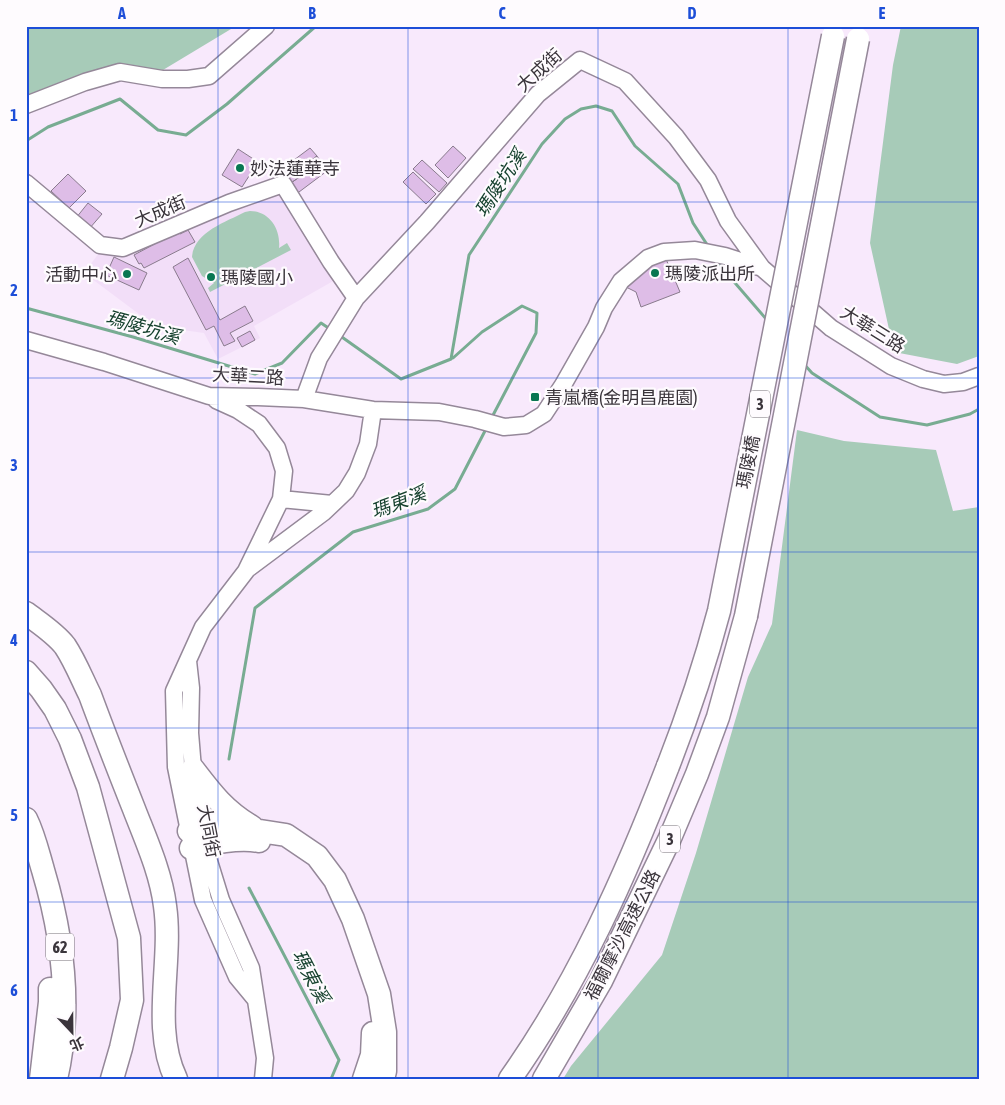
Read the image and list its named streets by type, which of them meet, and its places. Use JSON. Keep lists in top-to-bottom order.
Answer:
{
  "streets": {
    "highway": [
      "3",
      "瑪陵橋",
      "福爾摩沙高速公路",
      "62"
    ],
    "street": [
      "大成街",
      "大華三路",
      "大華二路",
      "大同街"
    ]
  },
  "crossings": [
    ["大成街", "大華三路"],
    ["大成街", "大華二路"],
    ["大華三路", "大華二路"],
    ["瑪陵橋", "福爾摩沙高速公路"]
  ],
  "water": ["瑪陵坑溪", "瑪東溪"],
  "places": {
    "other": [
      "妙法蓮華寺",
      "瑪陵派出所",
      "活動中心",
      "瑪陵國小"
    ],
    "transit": ["青嵐橋(金明昌鹿園)"]
  },
  "north": "bottom",
  "grid": {
    "columns": [
      "A",
      "B",
      "C",
      "D",
      "E"
    ],
    "rows": [
      "1",
      "2",
      "3",
      "4",
      "5",
      "6"
    ]
  }
}
